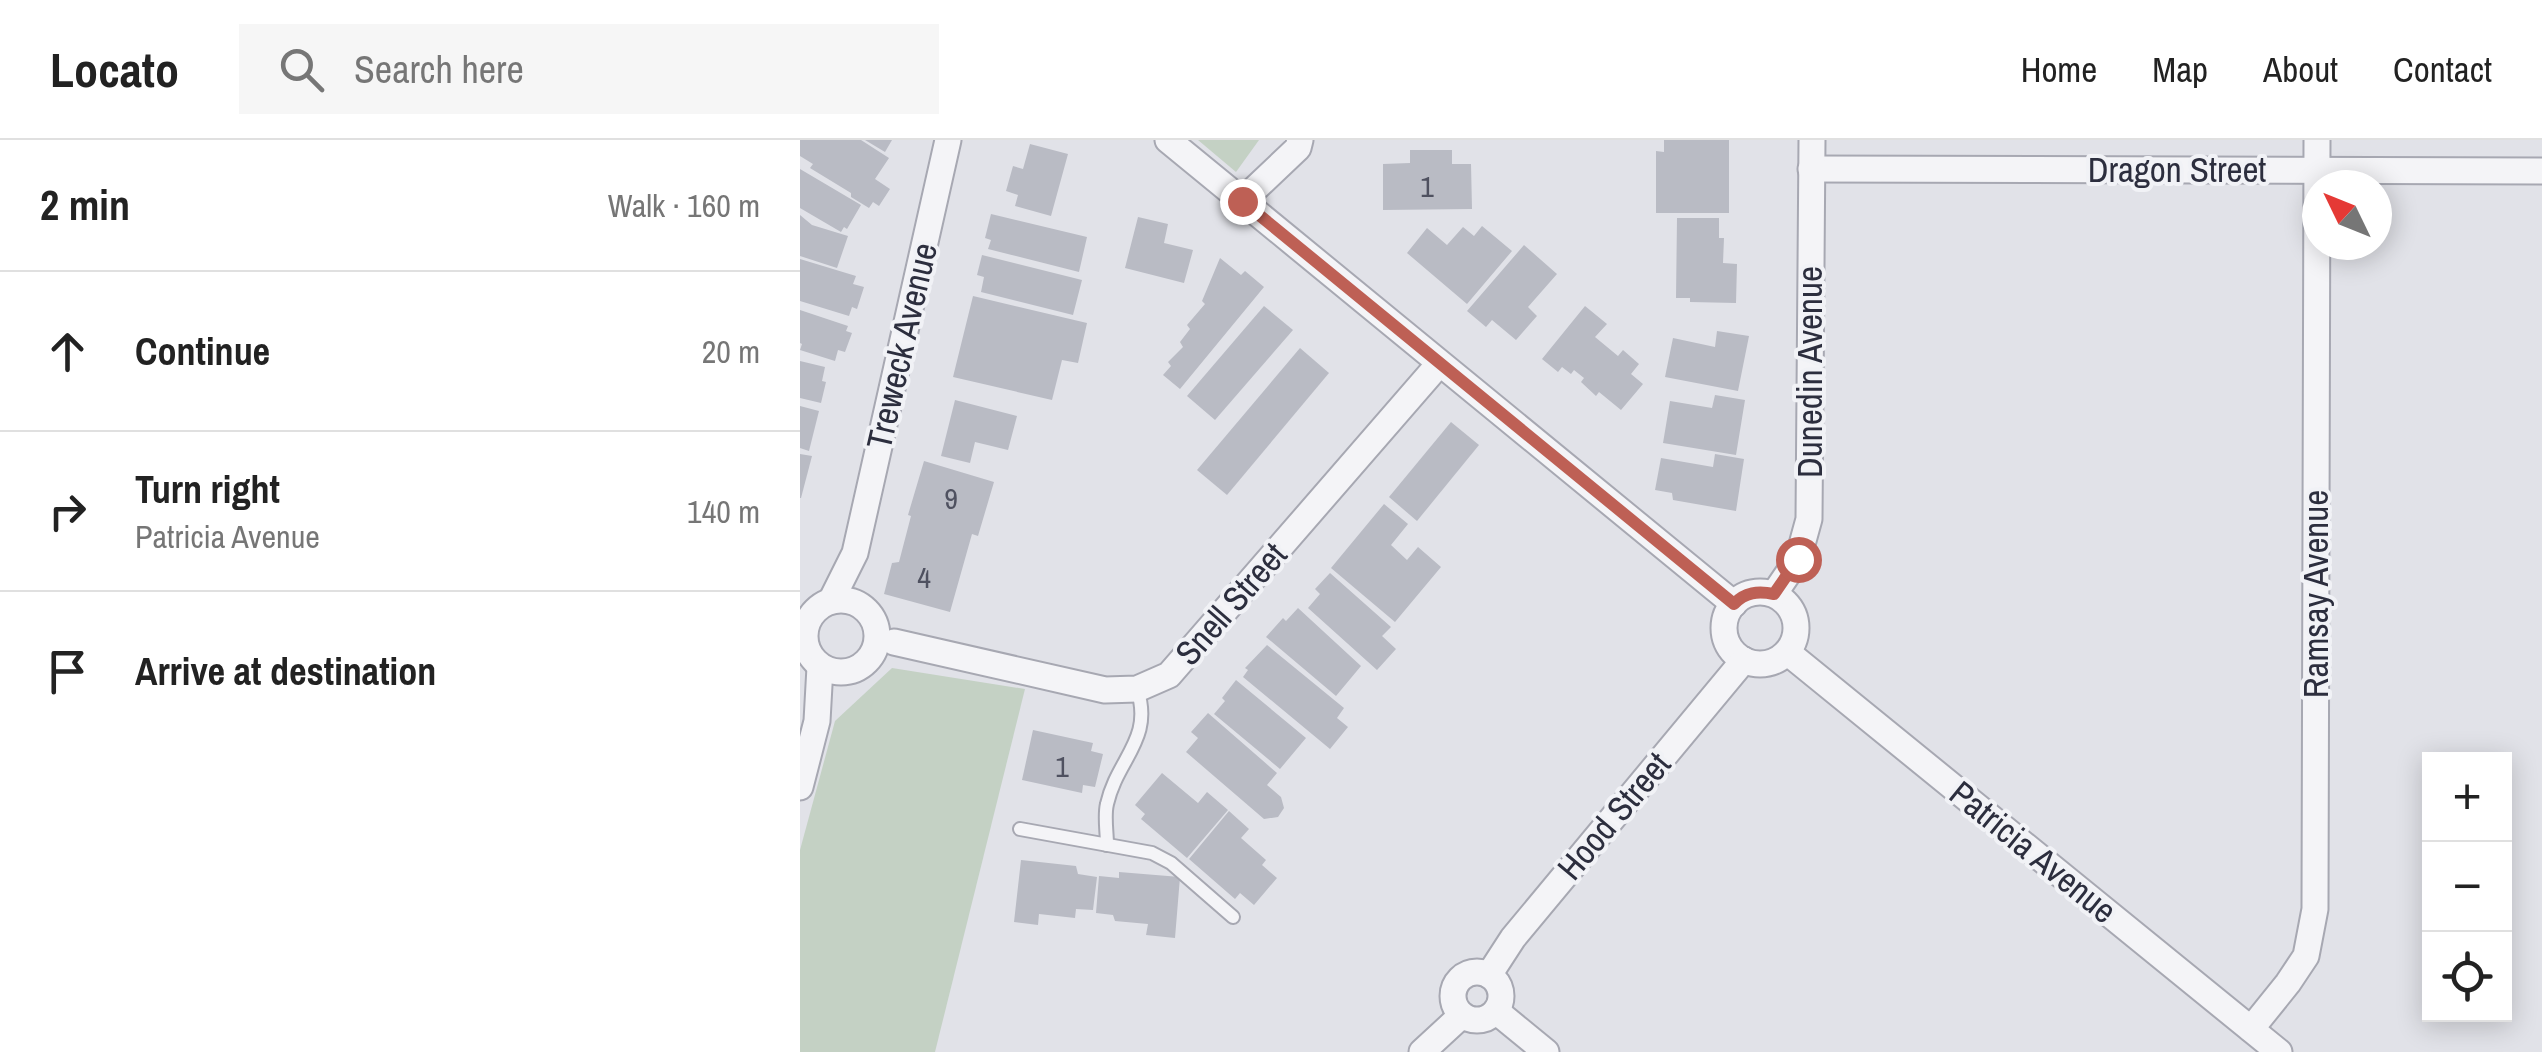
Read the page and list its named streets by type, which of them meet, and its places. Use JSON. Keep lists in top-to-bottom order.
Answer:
{
  "streets": {
    "street": [
      "Dragon Street",
      "Treweck Avenue",
      "Dunedin Avenue",
      "Ramsay Avenue",
      "Snell Street",
      "Hood Street",
      "Patricia Avenue"
    ]
  },
  "crossings": [
    ["Dragon Street", "Dunedin Avenue"],
    ["Dragon Street", "Ramsay Avenue"],
    ["Dunedin Avenue", "Hood Street"],
    ["Dunedin Avenue", "Patricia Avenue"],
    ["Ramsay Avenue", "Patricia Avenue"],
    ["Hood Street", "Patricia Avenue"]
  ],
  "house_numbers": [
    "1",
    "9",
    "4",
    "1"
  ],
  "north": "top left",
  "page": {
    "header": "Locato",
    "search": "Search here",
    "nav": [
      "Home",
      "Map",
      "About",
      "Contact"
    ],
    "heading": ["2 min", "Walk · 160 m"],
    "list": [
      ["Continue", "20 m"],
      ["Turn right", "Patricia Avenue", "140 m"],
      "Arrive at destination"
    ],
    "map_buttons": ["+", "−"]
  }
}
